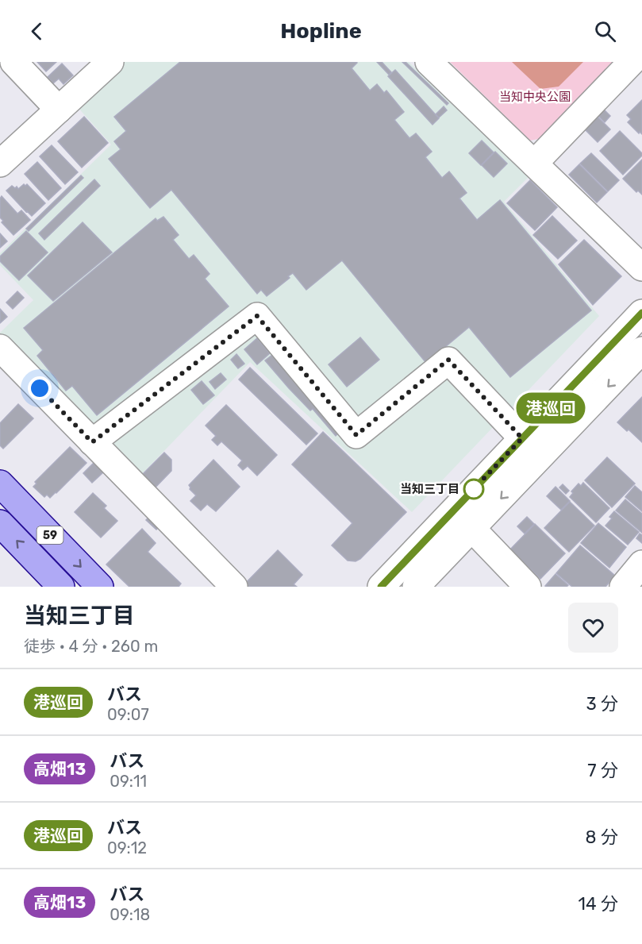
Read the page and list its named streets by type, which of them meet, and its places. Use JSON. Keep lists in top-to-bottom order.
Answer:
{
  "streets": {
    "main road": ["59"]
  },
  "parks": ["当知中央公園"],
  "places": ["当知三丁目"],
  "lines": ["bus line 港巡回"],
  "page": {
    "header": "Hopline",
    "on_map": "港巡回",
    "heading": ["当知三丁目", "徒歩 · 4 分 · 260 m"],
    "list": [
      {
        "mark": "港巡回",
        "name": "バス",
        "note": "09:07",
        "value": "3 分"
      },
      {
        "mark": "高畑13",
        "name": "バス",
        "note": "09:11",
        "value": "7 分"
      },
      {
        "mark": "港巡回",
        "name": "バス",
        "note": "09:12",
        "value": "8 分"
      },
      {
        "mark": "高畑13",
        "name": "バス",
        "note": "09:18",
        "value": "14 分"
      }
    ]
  }
}
